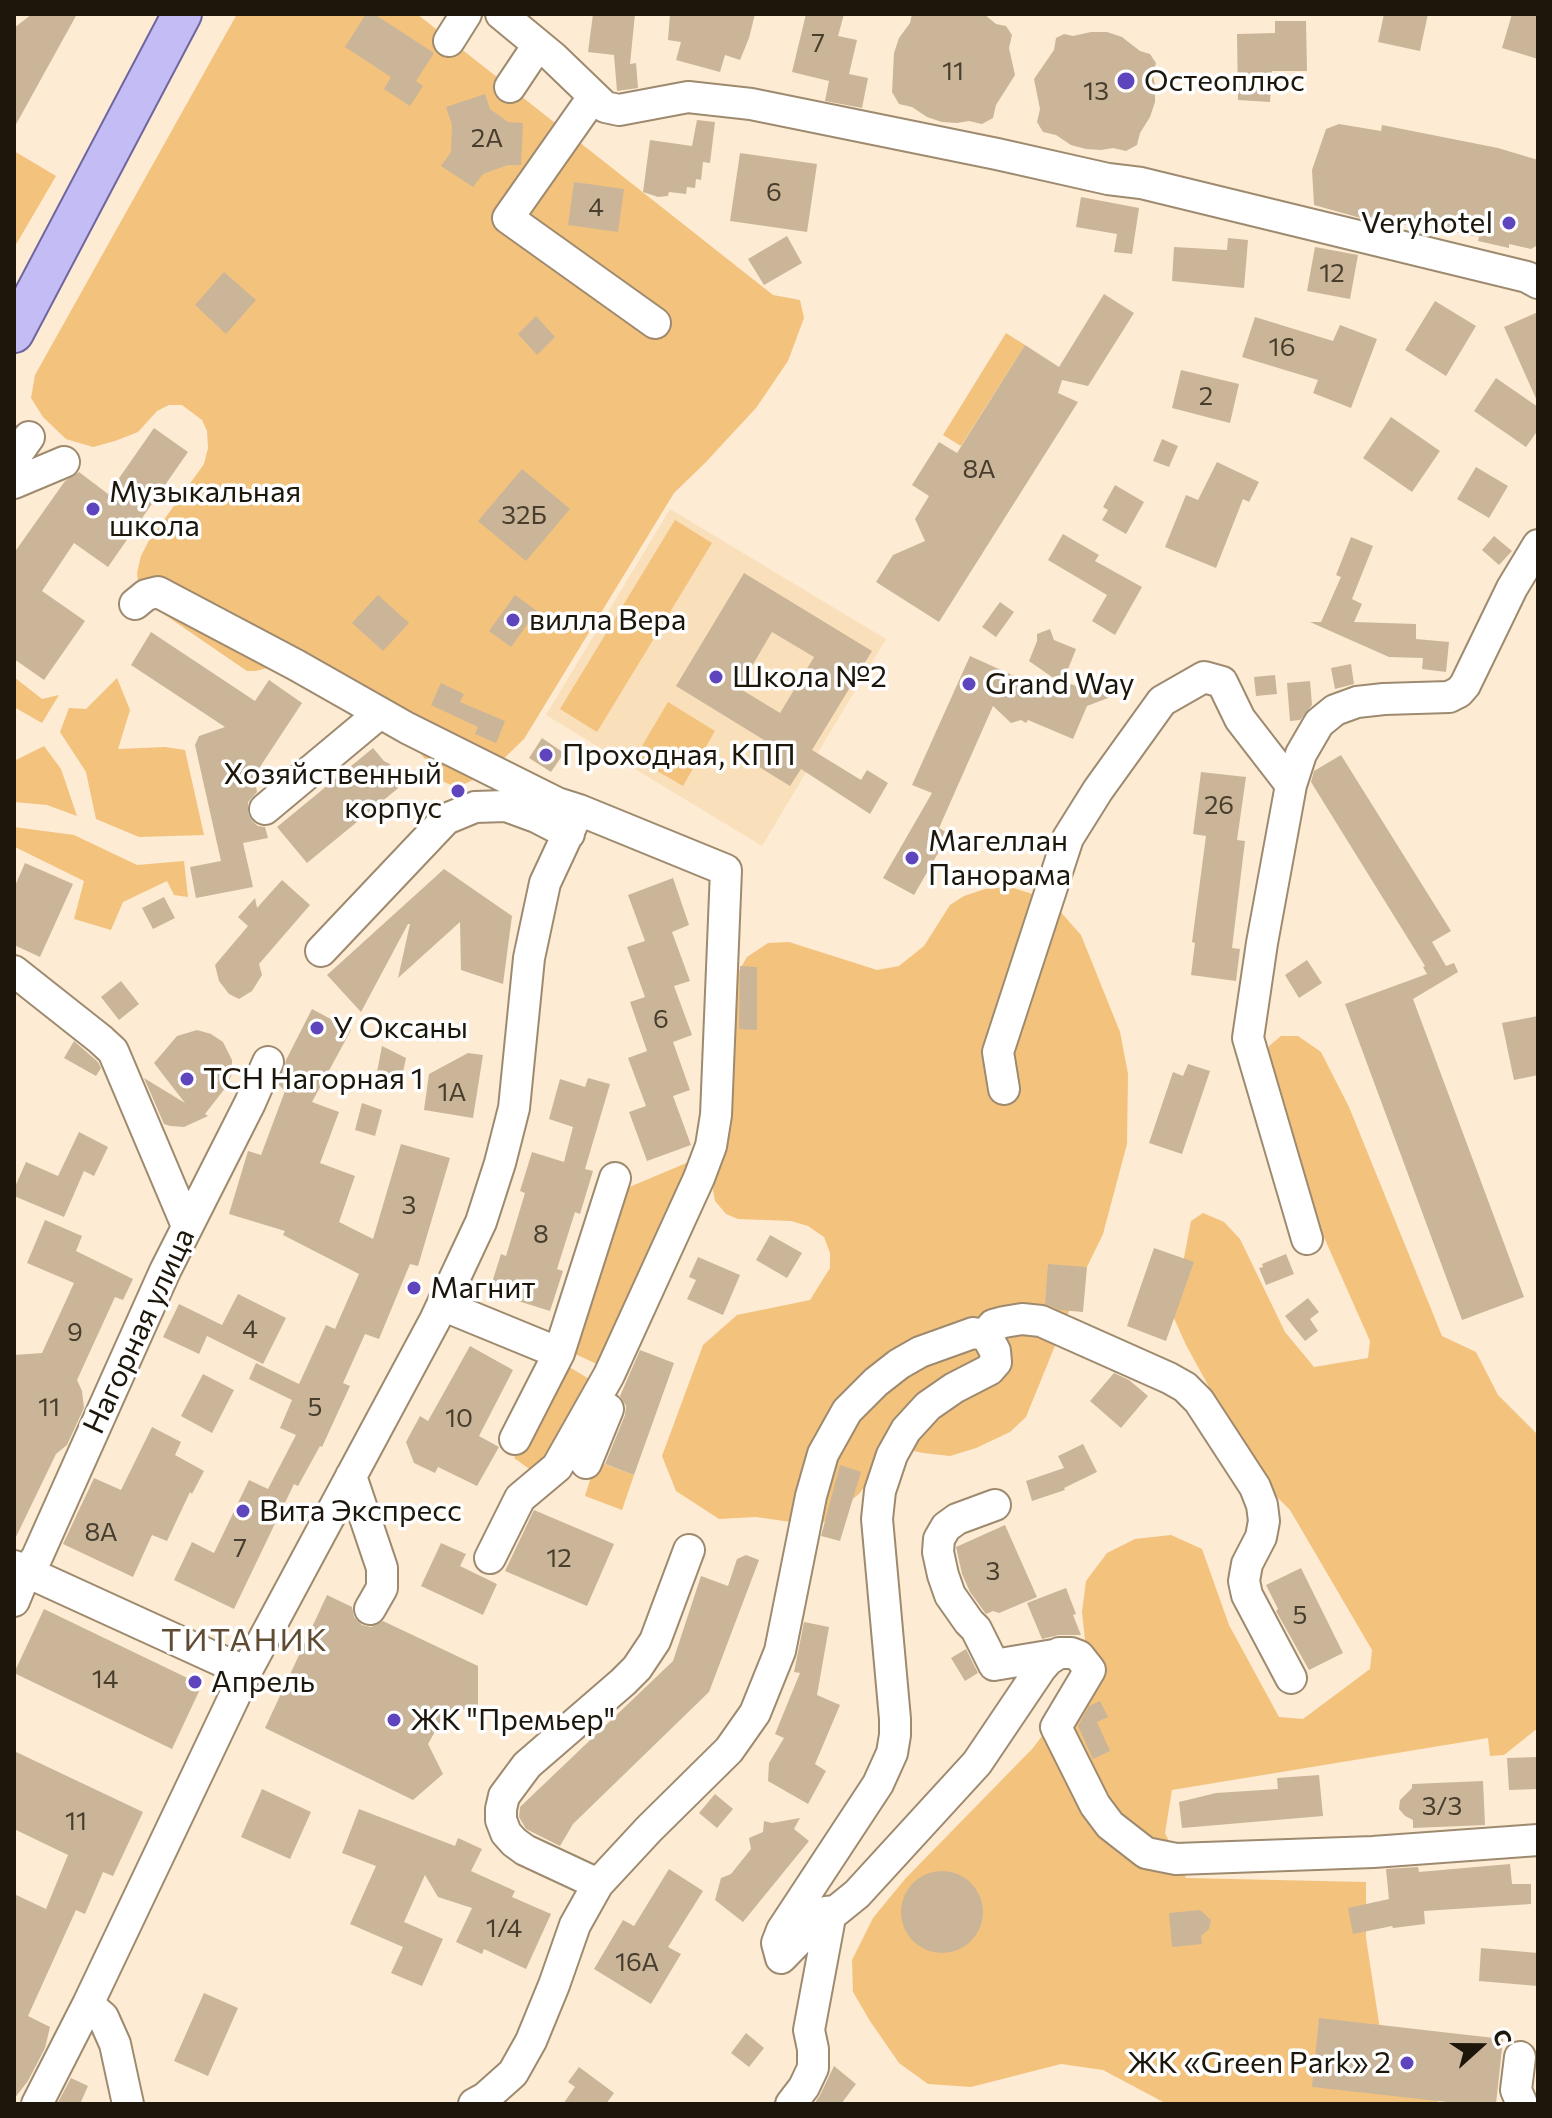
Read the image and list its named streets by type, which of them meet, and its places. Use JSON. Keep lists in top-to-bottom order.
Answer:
{
  "streets": {
    "street": ["Нагорная улица"]
  },
  "districts": ["ТИТАНИК"],
  "places": [
    "Остеоплюс",
    "Veryhotel",
    "Музыкальная школа",
    "вилла Вера",
    "Школа №2",
    "Grand Way",
    "Проходная, КПП",
    "Хозяйственный корпус",
    "Магеллан Панорама",
    "У Оксаны",
    "ТСН Нагорная 1",
    "Магнит",
    "Вита Экспресс",
    "Апрель",
    "ЖК \"Премьер\"",
    "ЖК «Green Park» 2"
  ],
  "house_numbers": [
    "7",
    "11",
    "13",
    "2А",
    "6",
    "4",
    "12",
    "16",
    "2",
    "8А",
    "32Б",
    "26",
    "6",
    "1А",
    "3",
    "8",
    "4",
    "9",
    "11",
    "5",
    "10",
    "8А",
    "7",
    "12",
    "3",
    "5",
    "14",
    "3/3",
    "11",
    "1/4",
    "16А"
  ],
  "north": "right"
}
